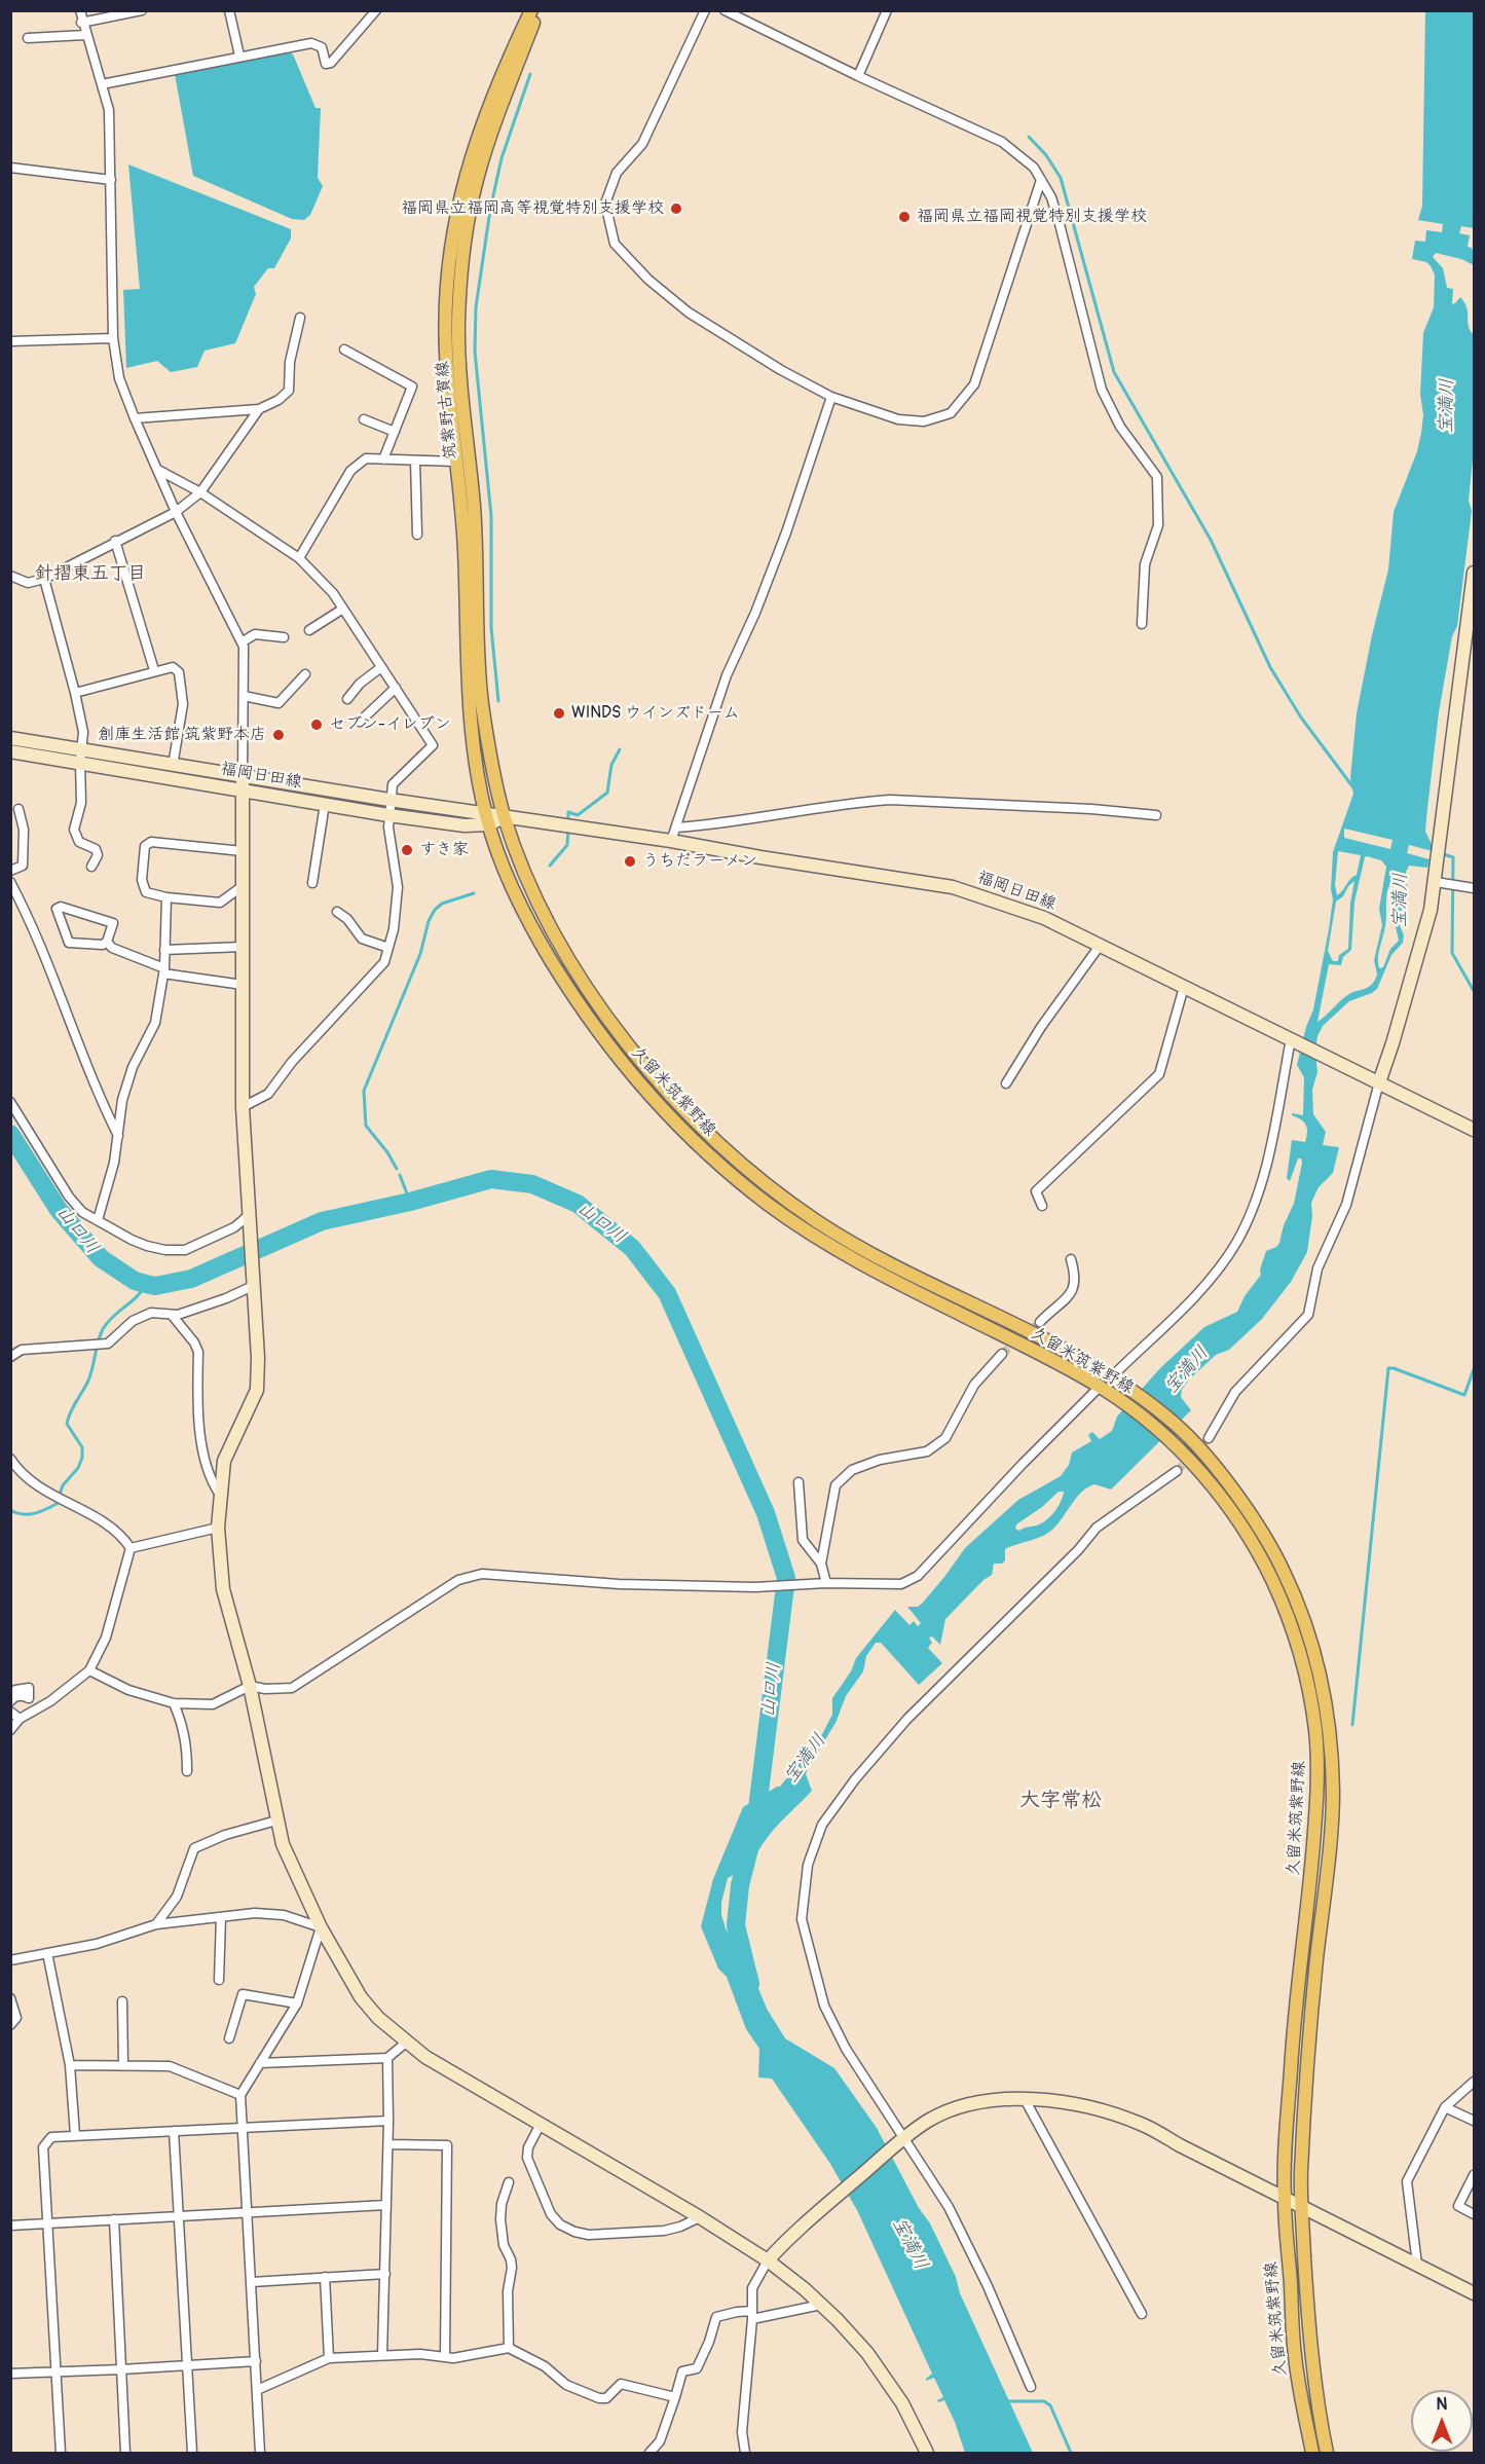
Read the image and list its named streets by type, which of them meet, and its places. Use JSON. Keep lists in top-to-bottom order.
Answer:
{
  "streets": {
    "main road": ["筑紫野古賀線", "久留米筑紫野線"],
    "street": ["福岡日田線"]
  },
  "crossings": [
    ["筑紫野古賀線", "福岡日田線"],
    ["筑紫野古賀線", "久留米筑紫野線"],
    ["福岡日田線", "久留米筑紫野線"]
  ],
  "districts": ["針摺東五丁目", "大字常松"],
  "water": ["宝満川", "山口川"],
  "places": [
    "福岡県立福岡高等視覚特別支援学校",
    "福岡県立福岡視覚特別支援学校",
    "WINDS ウインズドーム",
    "セブン-イレブン",
    "創庫生活館 筑紫野本店",
    "すき家",
    "うちだラーメン"
  ],
  "north": "top"
}
